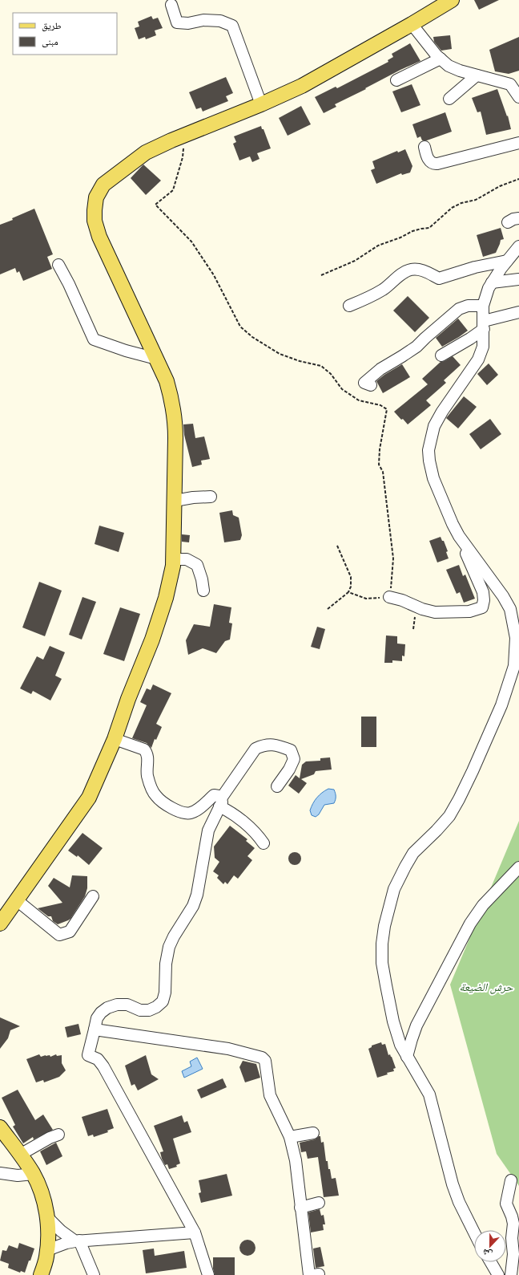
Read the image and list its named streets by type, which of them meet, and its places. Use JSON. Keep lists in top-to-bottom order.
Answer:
{
  "parks": ["حرش الضيعة"],
  "legend": ["طريق", "مبنى"],
  "north": "bottom"
}
